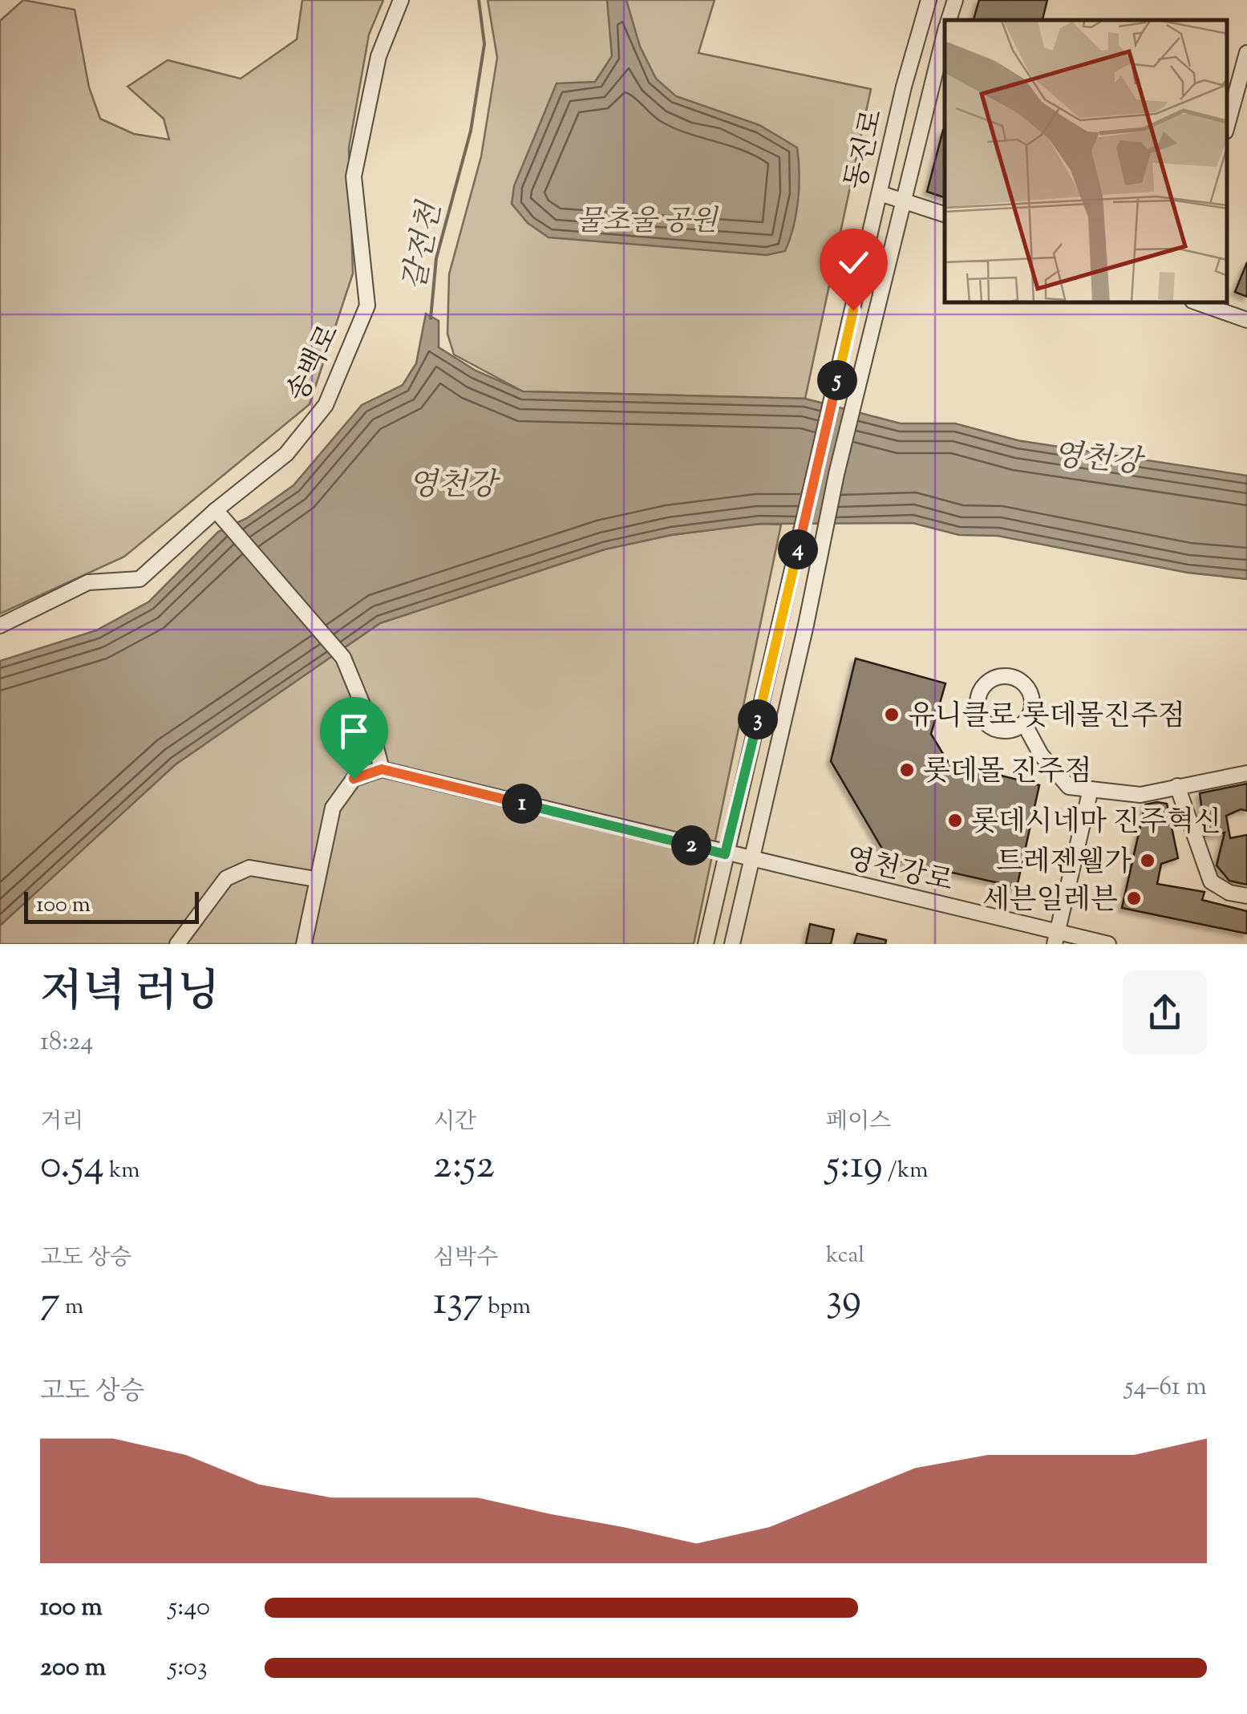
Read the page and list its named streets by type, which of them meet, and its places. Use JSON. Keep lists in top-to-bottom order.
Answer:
{
  "streets": {
    "street": ["동진로", "송백로", "영천강로"]
  },
  "crossings": [
    ["동진로", "영천강로"]
  ],
  "water": ["갈전천", "영천강"],
  "parks": ["물초울 공원"],
  "places": [
    "유니클로 롯데몰진주점",
    "롯데몰 진주점",
    "롯데시네마 진주혁신",
    "트레젠웰가",
    "세븐일레븐"
  ],
  "scale_bar": "100 m",
  "page": {
    "pins": [
      "5",
      "4",
      "3",
      "1",
      "2"
    ],
    "scale": "100 m",
    "heading": ["저녁 러닝", "18:24"],
    "stats": [
      ["거리", "0.54 km"],
      ["시간", "2:52"],
      ["페이스", "5:19 /km"],
      ["고도 상승", "7 m"],
      ["심박수", "137 bpm"],
      ["kcal", "39"]
    ],
    "chart": ["고도 상승", "54–61 m"],
    "list": [
      {
        "name": "100 m",
        "note": "5:40"
      },
      {
        "name": "200 m",
        "note": "5:03"
      }
    ]
  }
}
